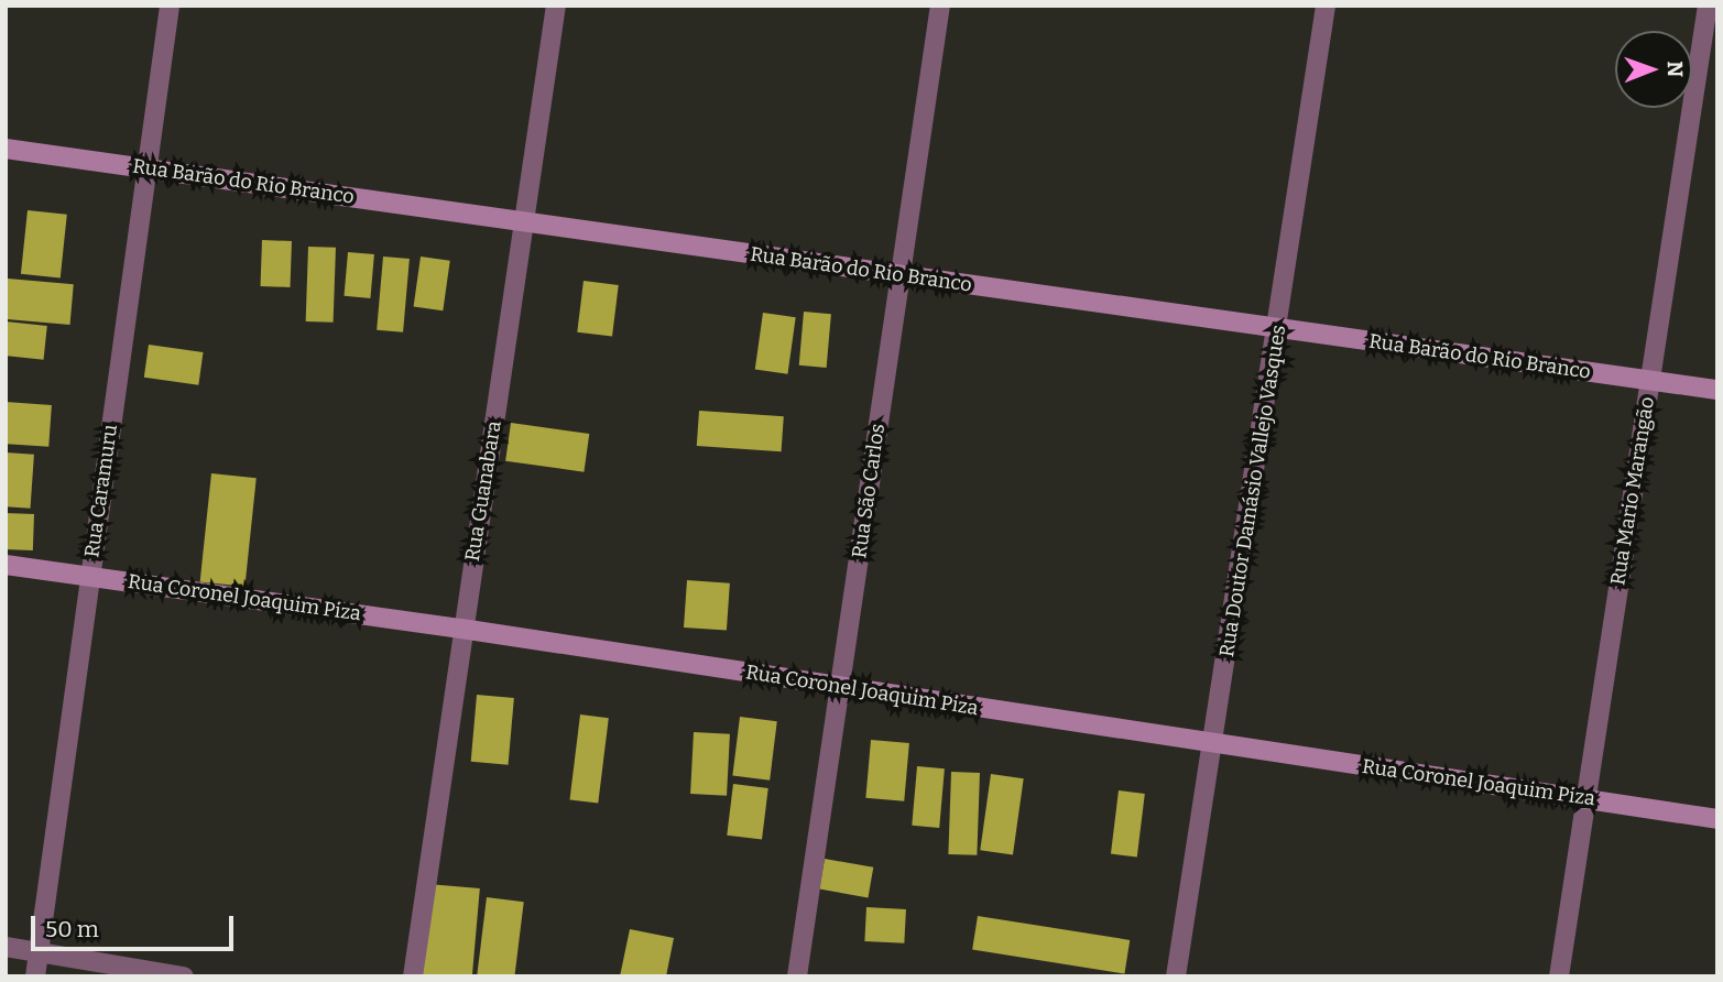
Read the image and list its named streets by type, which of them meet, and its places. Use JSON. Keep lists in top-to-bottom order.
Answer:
{
  "streets": {
    "main road": ["Rua Barão do Rio Branco", "Rua Coronel Joaquim Piza"],
    "street": [
      "Rua Caramuru",
      "Rua Guanabara",
      "Rua São Carlos",
      "Rua Doutor Damásio Vallejo Vasques",
      "Rua Mario Marangão"
    ]
  },
  "crossings": [
    ["Rua Barão do Rio Branco", "Rua Caramuru"],
    ["Rua Barão do Rio Branco", "Rua Guanabara"],
    ["Rua Barão do Rio Branco", "Rua São Carlos"],
    ["Rua Barão do Rio Branco", "Rua Doutor Damásio Vallejo Vasques"],
    ["Rua Barão do Rio Branco", "Rua Mario Marangão"],
    ["Rua Caramuru", "Rua Coronel Joaquim Piza"],
    ["Rua Guanabara", "Rua Coronel Joaquim Piza"],
    ["Rua São Carlos", "Rua Coronel Joaquim Piza"],
    ["Rua Doutor Damásio Vallejo Vasques", "Rua Coronel Joaquim Piza"],
    ["Rua Mario Marangão", "Rua Coronel Joaquim Piza"]
  ],
  "scale_bar": "50 m",
  "north": "right"
}
